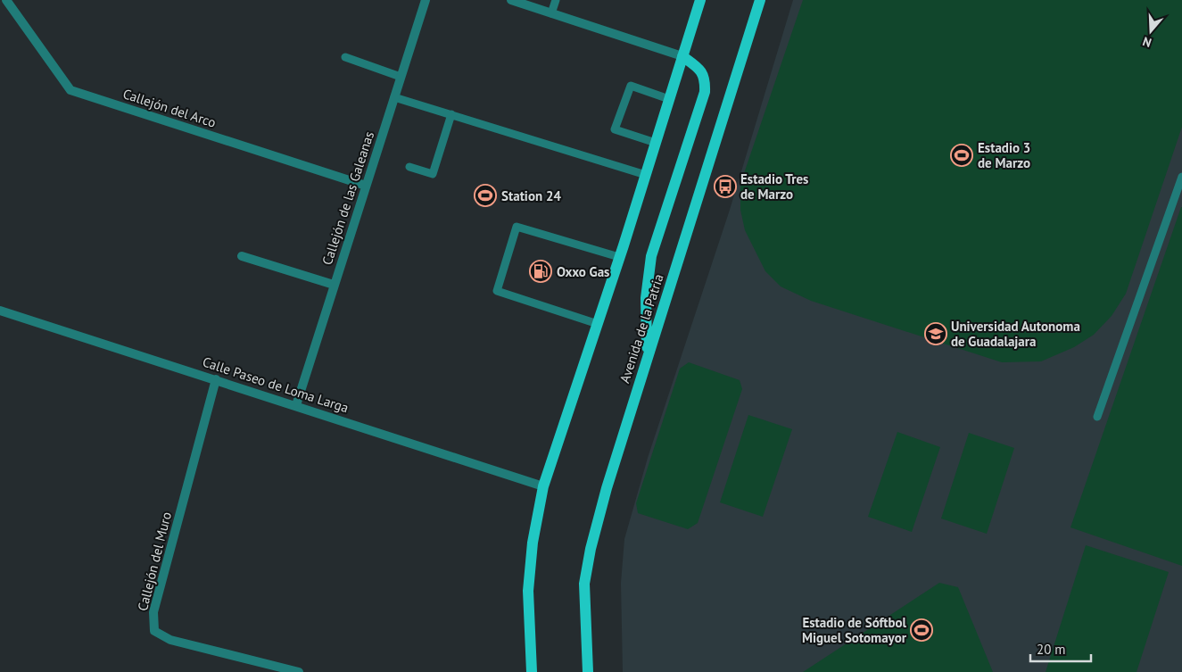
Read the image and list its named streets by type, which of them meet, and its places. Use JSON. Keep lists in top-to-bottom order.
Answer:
{
  "streets": {
    "main road": ["Avenida de la Patria"],
    "street": [
      "Callejón del Arco",
      "Callejón de las Galeanas",
      "Calle Paseo de Loma Larga",
      "Callejón del Muro"
    ]
  },
  "crossings": [
    ["Callejón del Arco", "Callejón de las Galeanas"],
    ["Callejón de las Galeanas", "Calle Paseo de Loma Larga"],
    ["Calle Paseo de Loma Larga", "Callejón del Muro"]
  ],
  "places": {
    "sports": ["Estadio 3 de Marzo", "Station 24", "Estadio de Sóftbol Miguel Sotomayor"],
    "bus stop": ["Estadio Tres de Marzo"],
    "fuel station": ["Oxxo Gas"],
    "school or university": ["Universidad Autonoma de Guadalajara"]
  },
  "scale_bar": "20 m",
  "north": "bottom"
}
